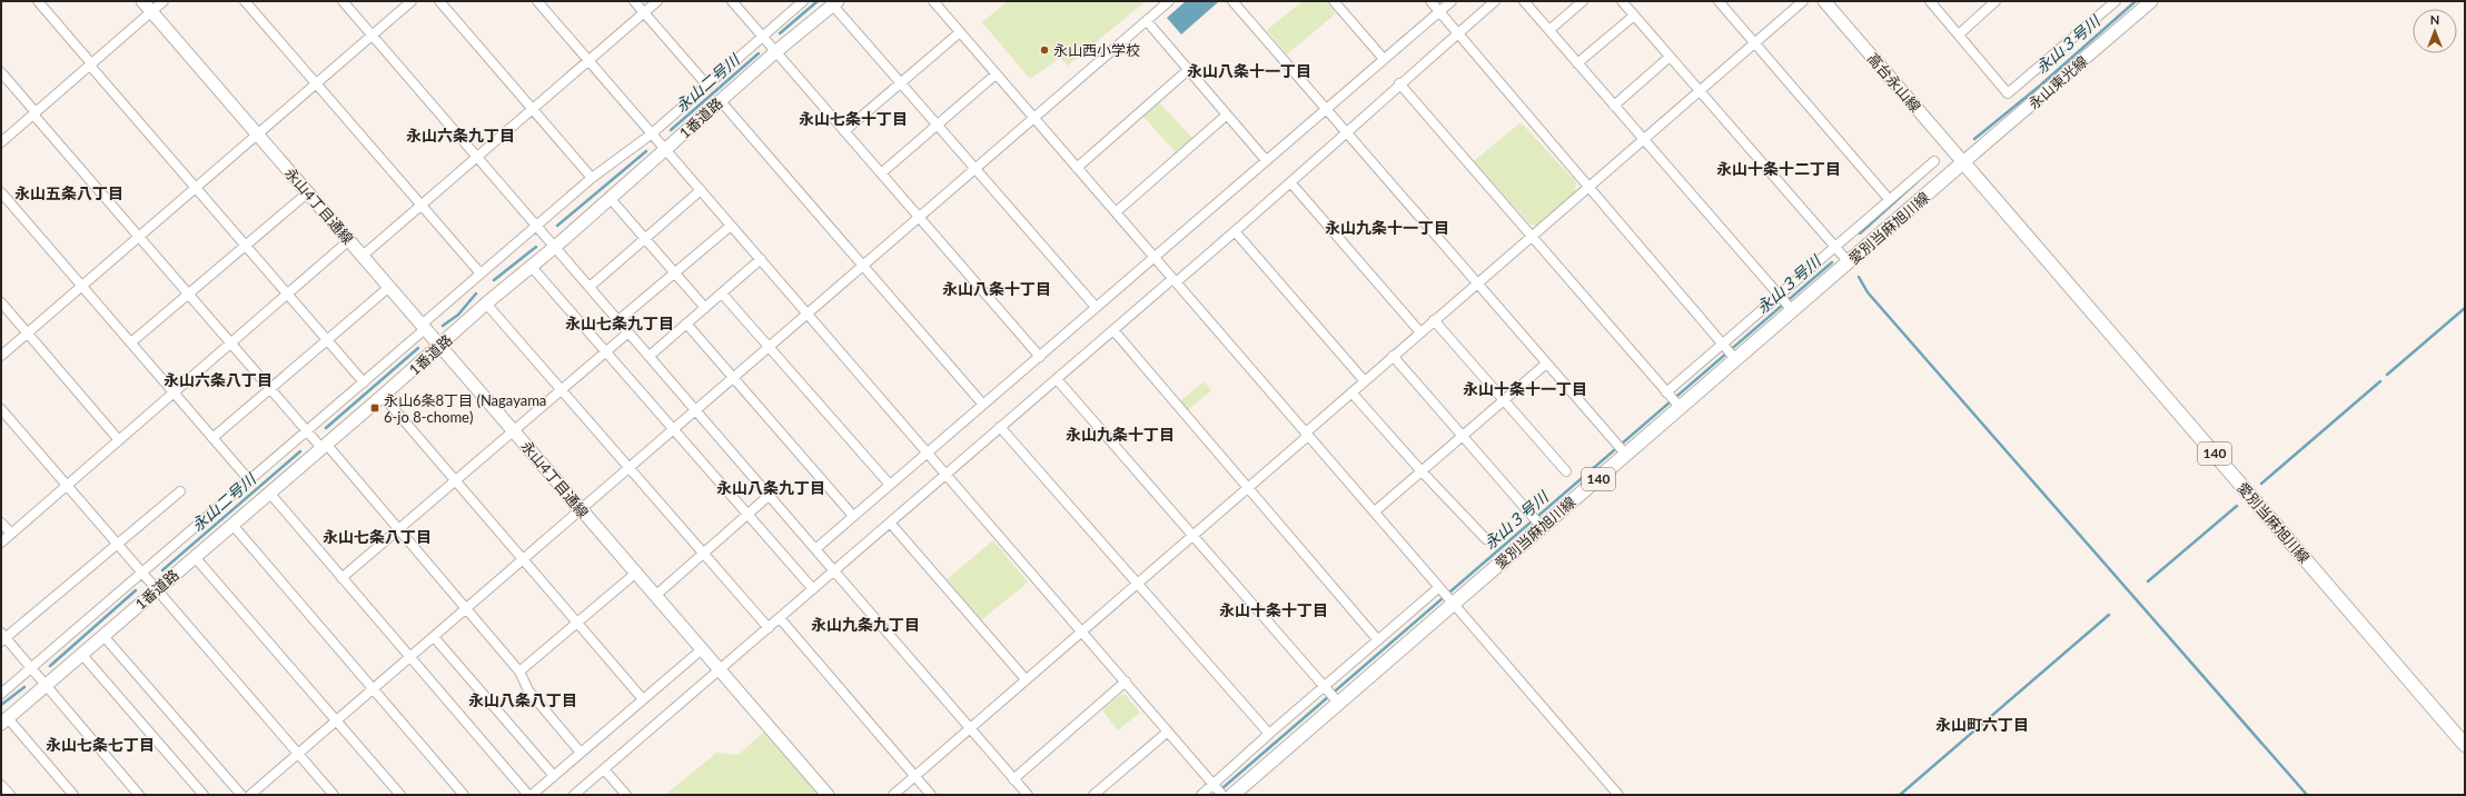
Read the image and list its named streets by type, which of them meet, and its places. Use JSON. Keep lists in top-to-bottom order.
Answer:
{
  "streets": {
    "main road": ["愛別当麻旭川線", "140"],
    "street": [
      "高台永山線",
      "永山東光線",
      "1番道路",
      "永山4丁目通線"
    ]
  },
  "crossings": [
    ["高台永山線", "永山東光線"],
    ["高台永山線", "愛別当麻旭川線"],
    ["永山東光線", "愛別当麻旭川線"],
    ["1番道路", "永山4丁目通線"]
  ],
  "districts": [
    "永山八条十一丁目",
    "永山七条十丁目",
    "永山六条九丁目",
    "永山十条十二丁目",
    "永山五条八丁目",
    "永山九条十一丁目",
    "永山八条十丁目",
    "永山七条九丁目",
    "永山六条八丁目",
    "永山十条十一丁目",
    "永山九条十丁目",
    "永山八条九丁目",
    "永山七条八丁目",
    "永山十条十丁目",
    "永山九条九丁目",
    "永山八条八丁目",
    "永山町六丁目",
    "永山七条七丁目"
  ],
  "water": ["永山３号川", "永山二号川"],
  "places": {
    "other": ["永山西小学校"],
    "transit": ["永山6条8丁目 (Nagayama 6-jo 8-chome)"]
  },
  "north": "top"
}
